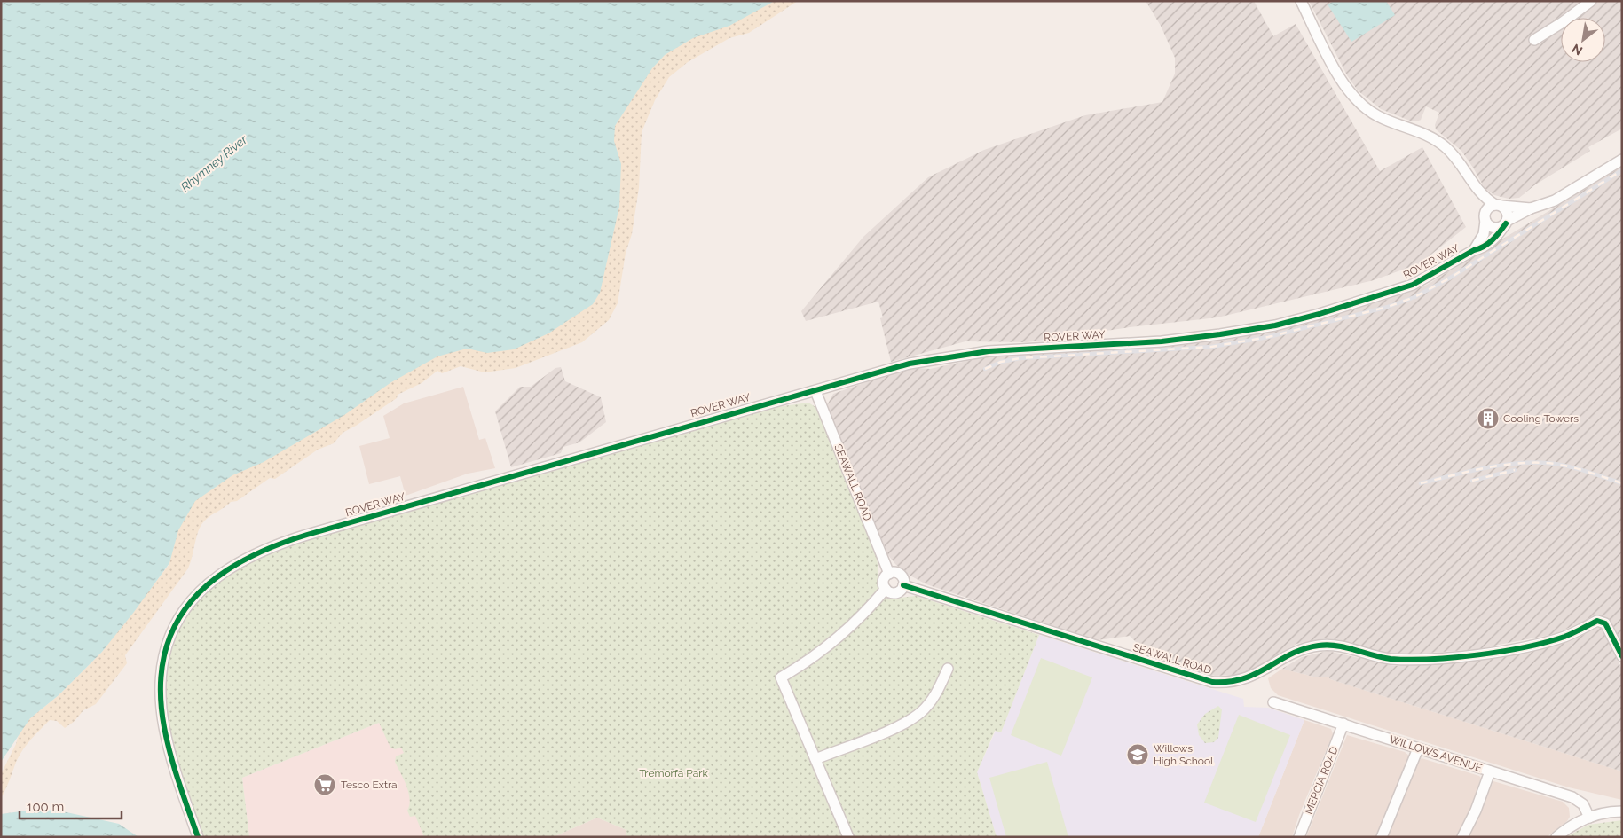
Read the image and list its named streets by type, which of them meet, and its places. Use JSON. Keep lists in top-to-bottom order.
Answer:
{
  "streets": {
    "street": [
      "ROVER WAY",
      "SEAWALL ROAD",
      "WILLOWS AVENUE",
      "MERCIA ROAD"
    ]
  },
  "crossings": [
    ["ROVER WAY", "SEAWALL ROAD"],
    ["WILLOWS AVENUE", "MERCIA ROAD"]
  ],
  "water": ["Rhymney River"],
  "parks": ["Tremorfa Park"],
  "places": {
    "building": ["Cooling Towers"],
    "school or university": ["Willows High School"],
    "supermarket": ["Tesco Extra"]
  },
  "scale_bar": "100 m",
  "north": "bottom left"
}
